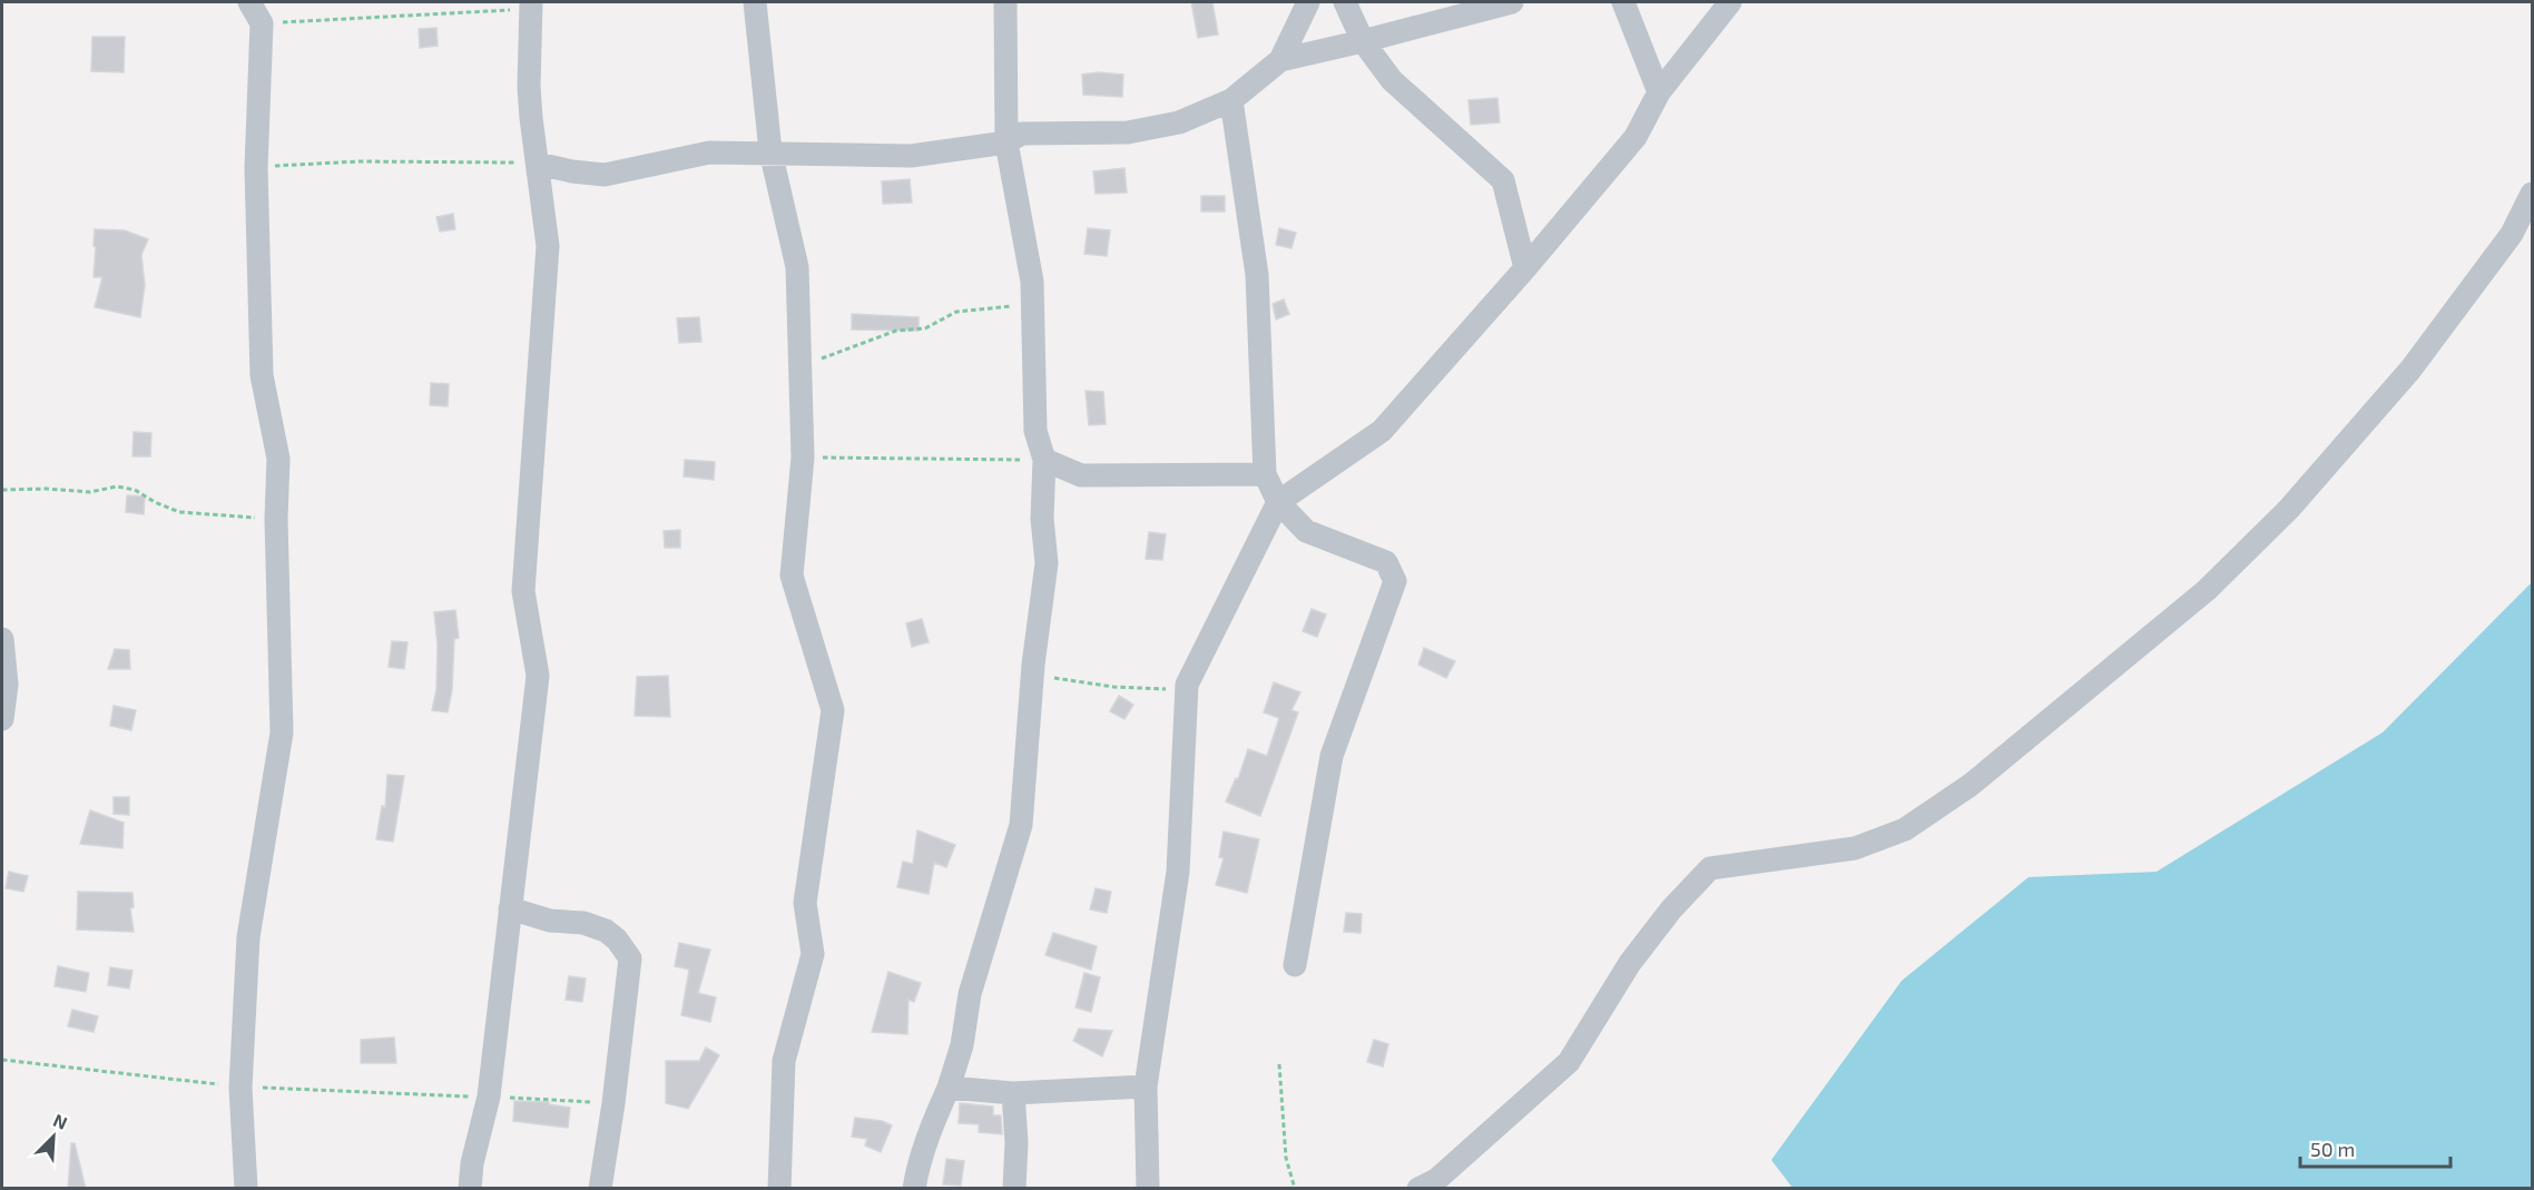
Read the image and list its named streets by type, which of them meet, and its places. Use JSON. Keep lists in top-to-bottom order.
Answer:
{
  "scale_bar": "50 m",
  "north": "top right"
}
